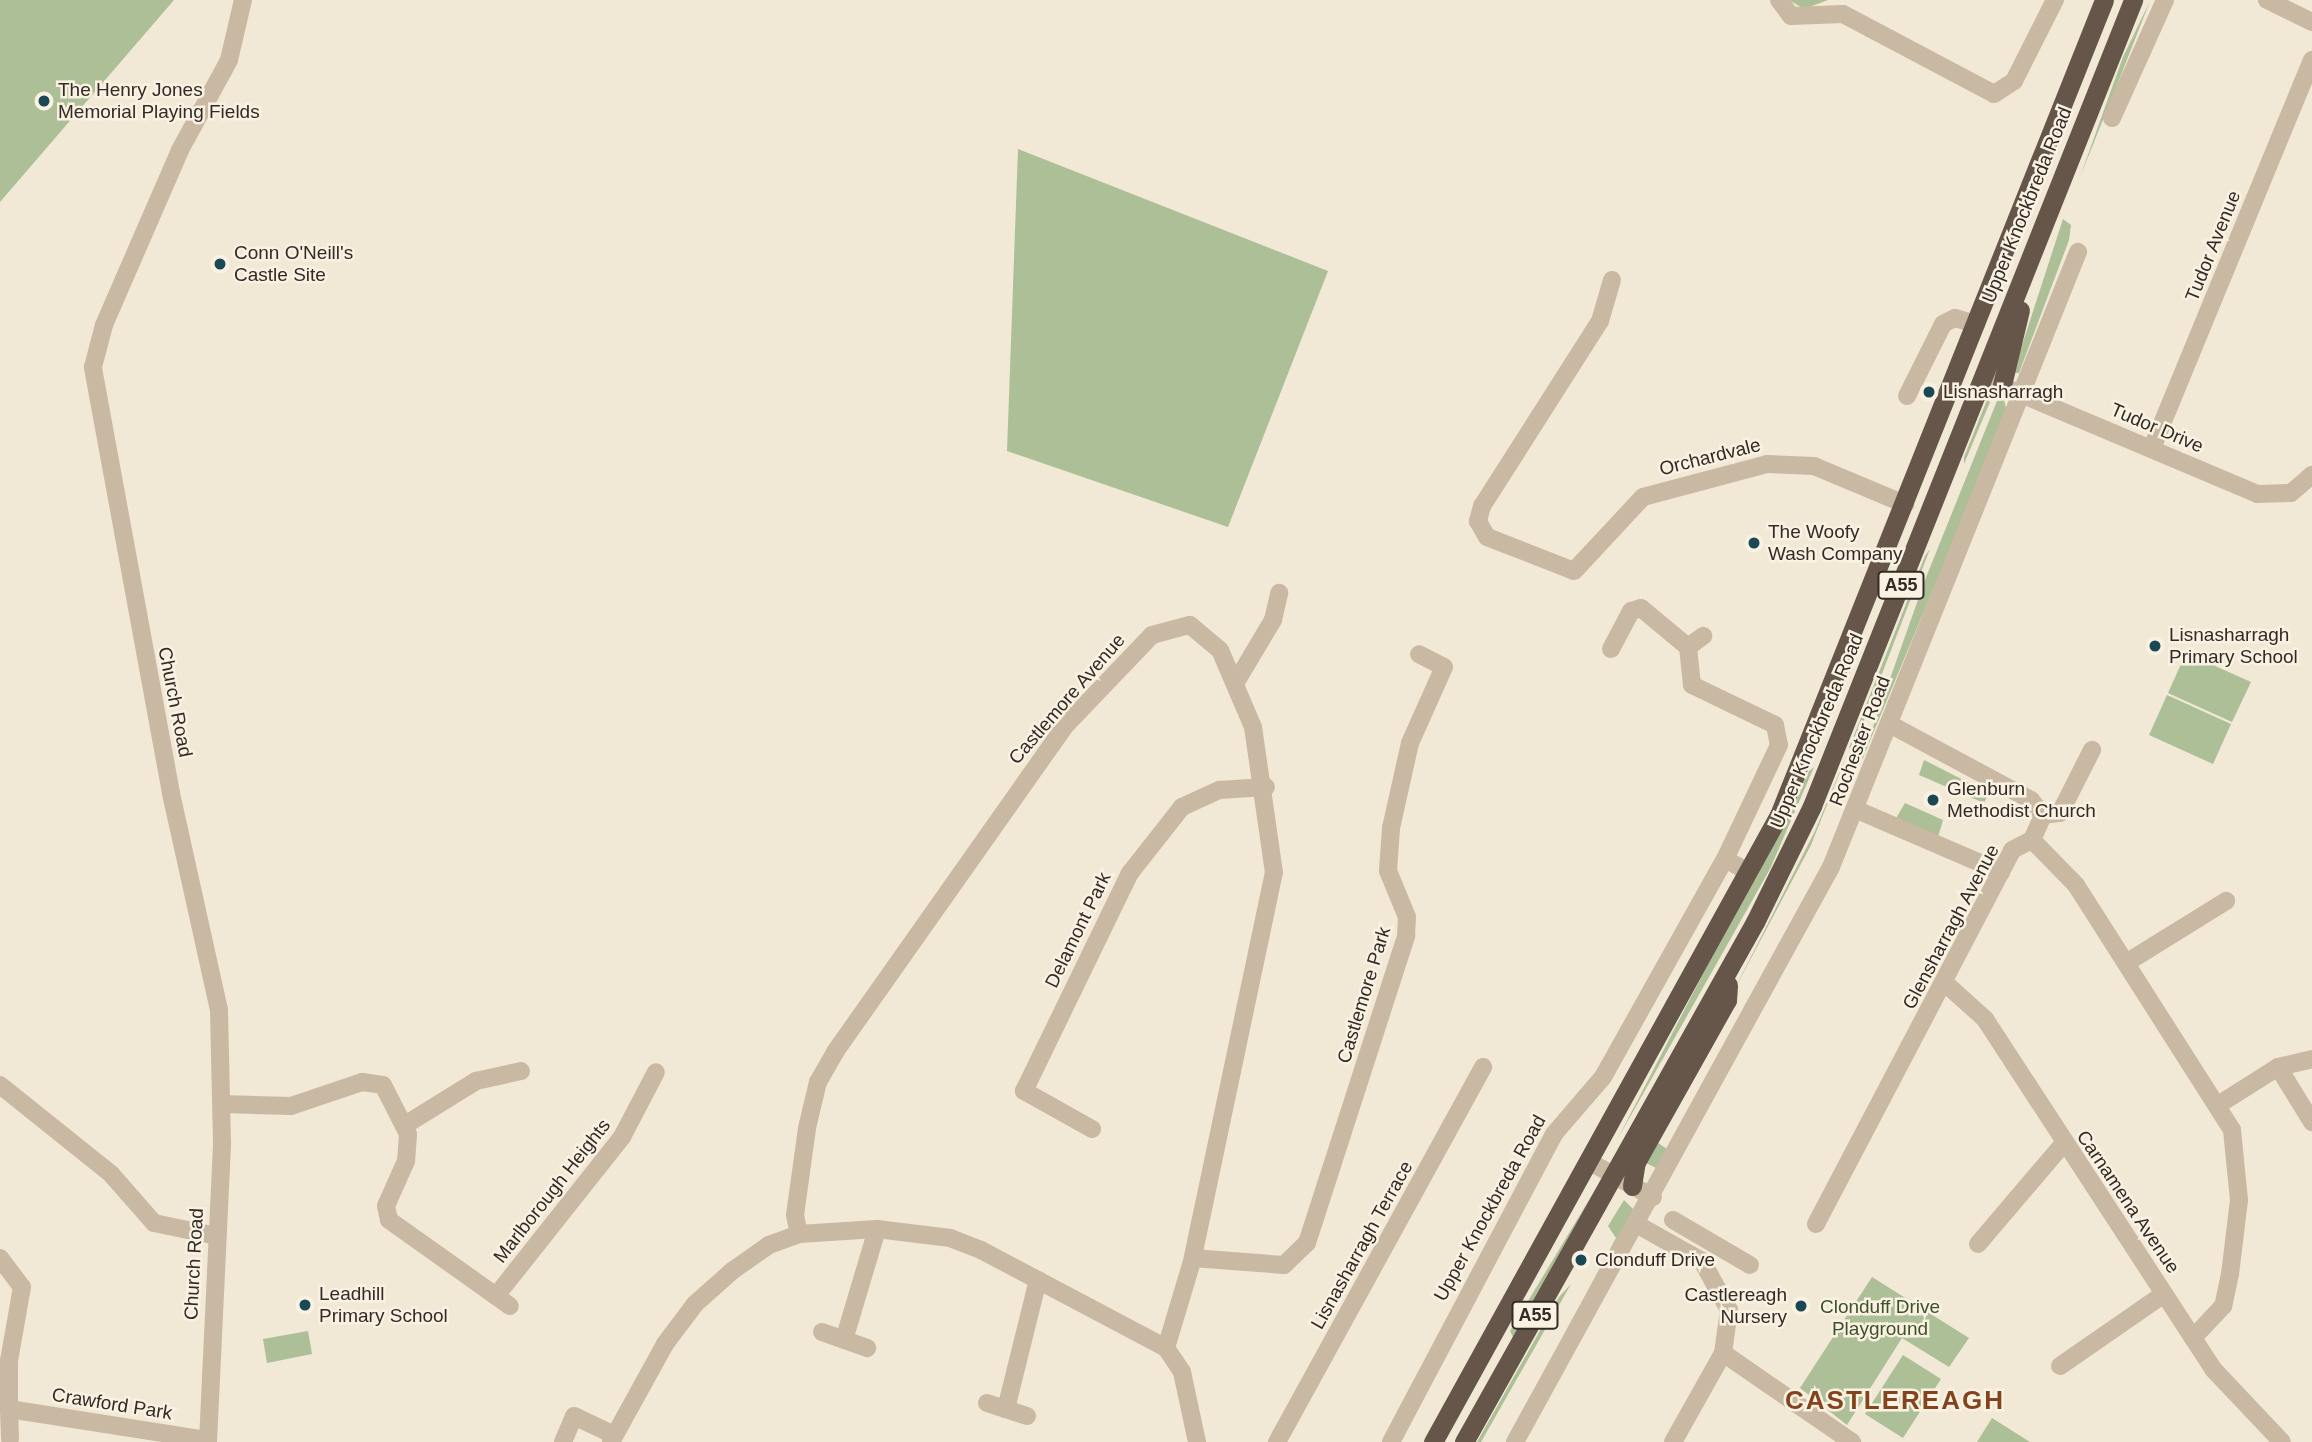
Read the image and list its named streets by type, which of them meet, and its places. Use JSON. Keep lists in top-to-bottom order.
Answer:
{
  "streets": {
    "highway": ["Upper Knockbreda Road", "A55"],
    "street": [
      "Tudor Avenue",
      "Tudor Drive",
      "Orchardvale",
      "Castlemore Avenue",
      "Church Road",
      "Rochester Road",
      "Glensharragh Avenue",
      "Delamont Park",
      "Castlemore Park",
      "Marlborough Heights",
      "Carnamena Avenue",
      "Lisnasharragh Terrace",
      "Crawford Park"
    ]
  },
  "crossings": [
    ["Upper Knockbreda Road", "Tudor Drive"],
    ["Upper Knockbreda Road", "Orchardvale"],
    ["Tudor Avenue", "Tudor Drive"],
    ["Tudor Drive", "Rochester Road"],
    ["Castlemore Avenue", "Delamont Park"],
    ["Castlemore Avenue", "Castlemore Park"],
    ["Church Road", "Marlborough Heights"],
    ["Church Road", "Crawford Park"],
    ["Glensharragh Avenue", "Carnamena Avenue"]
  ],
  "districts": ["CASTLEREAGH"],
  "parks": ["Clonduff Drive Playground"],
  "places": [
    "The Henry Jones Memorial Playing Fields",
    "Conn O'Neill's Castle Site",
    "Lisnasharragh",
    "The Woofy Wash Company",
    "Lisnasharragh Primary School",
    "Glenburn Methodist Church",
    "Clonduff Drive",
    "Leadhill Primary School",
    "Castlereagh Nursery"
  ]
}
